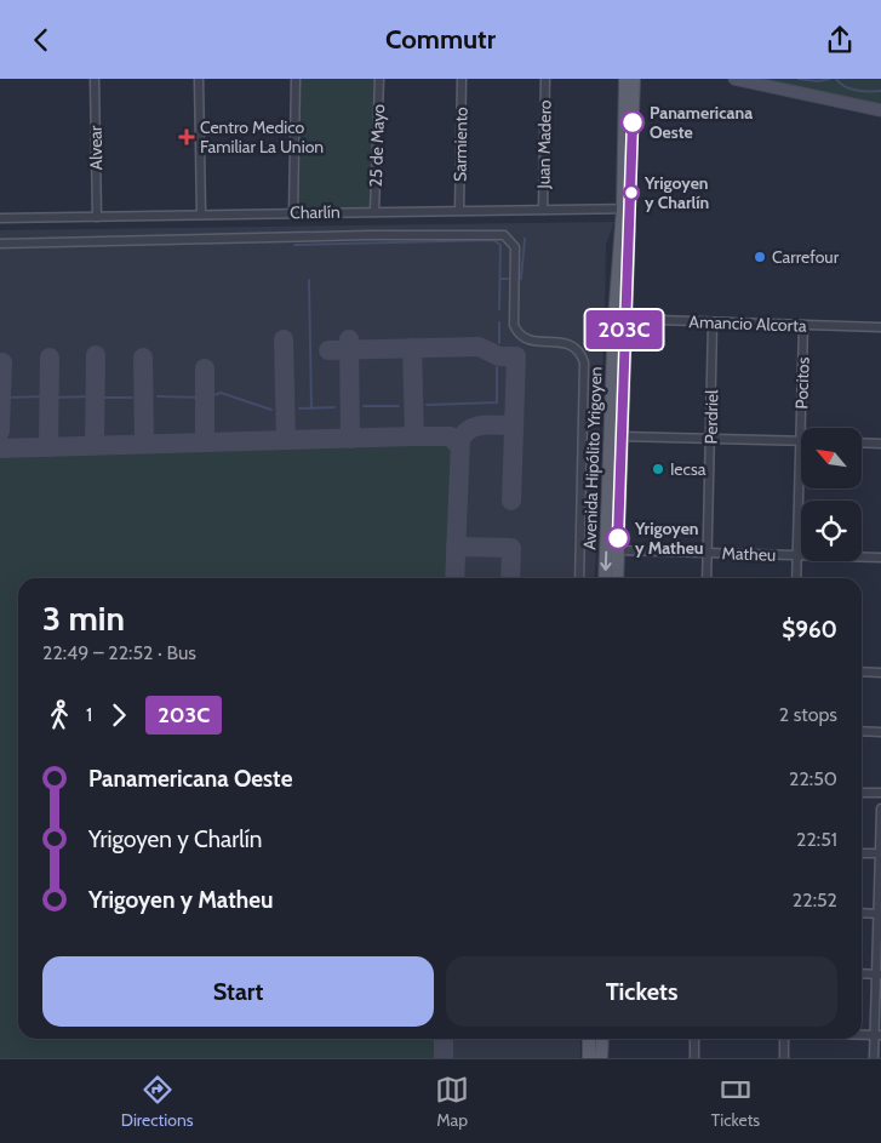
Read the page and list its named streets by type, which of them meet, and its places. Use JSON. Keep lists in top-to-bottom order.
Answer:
{
  "streets": {
    "main road": ["Avenida Hipólito Yrigoyen"],
    "street": [
      "Sarmiento",
      "Juan Madero",
      "25 de Mayo",
      "Alvear",
      "Charlín",
      "Amancio Alcorta",
      "Pocitos",
      "Perdriel",
      "Matheu"
    ]
  },
  "crossings": [
    ["Sarmiento", "Charlín"],
    ["Juan Madero", "Charlín"],
    ["25 de Mayo", "Charlín"],
    ["Alvear", "Charlín"],
    ["Charlín", "Avenida Hipólito Yrigoyen"],
    ["Amancio Alcorta", "Pocitos"],
    ["Amancio Alcorta", "Perdriel"],
    ["Amancio Alcorta", "Avenida Hipólito Yrigoyen"],
    ["Pocitos", "Matheu"],
    ["Perdriel", "Matheu"],
    ["Avenida Hipólito Yrigoyen", "Matheu"]
  ],
  "places": {
    "other": [
      "Panamericana Oeste",
      "Yrigoyen y Charlín",
      "Carrefour",
      "Iecsa",
      "Yrigoyen y Matheu"
    ],
    "health": ["Centro Medico Familiar La Union"]
  },
  "lines": ["bus line 203C"],
  "north": "top left",
  "page": {
    "header": "Commutr",
    "on_map": "203C",
    "heading": ["3 min", "22:49 – 22:52 · Bus", "$960"],
    "legs": ["1", "203C", "2 stops"],
    "list": [
      {
        "name": "Panamericana Oeste",
        "value": "22:50"
      },
      {
        "name": "Yrigoyen y Charlín",
        "value": "22:51"
      },
      {
        "name": "Yrigoyen y Matheu",
        "value": "22:52"
      }
    ],
    "buttons": ["Start", "Tickets"],
    "tabs": ["Directions", "Map", "Tickets"]
  }
}
